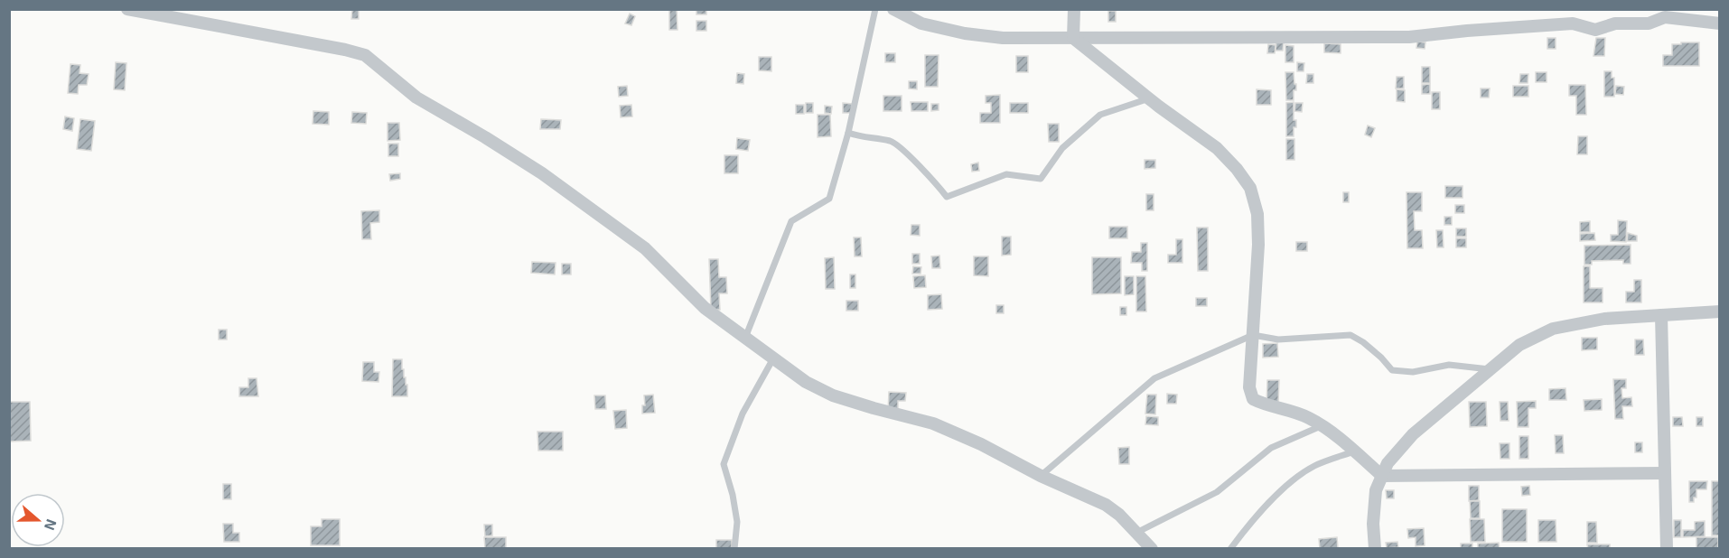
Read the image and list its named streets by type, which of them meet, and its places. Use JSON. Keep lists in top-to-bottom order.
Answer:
{
  "north": "right"
}
